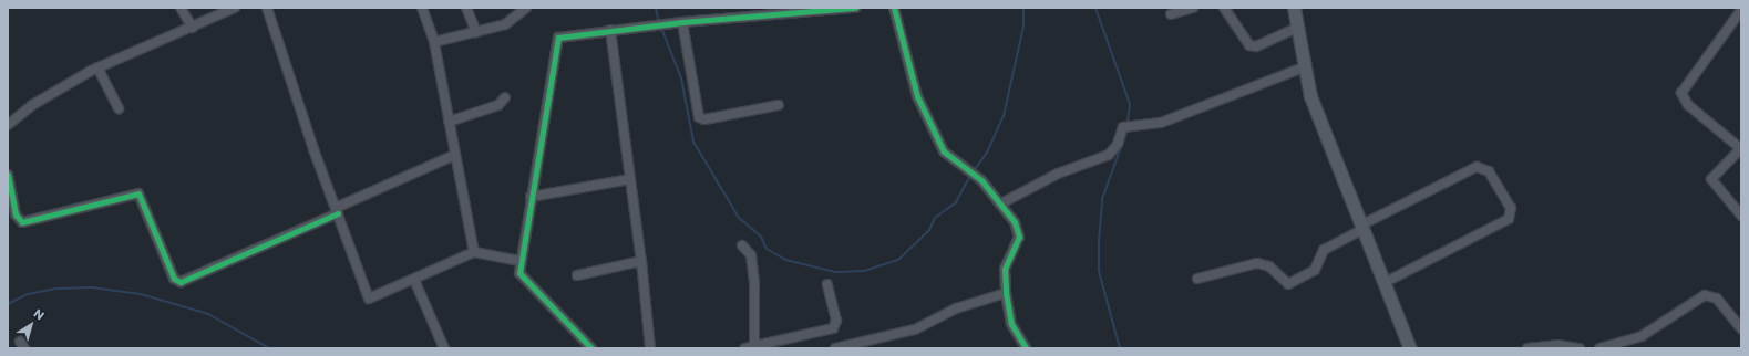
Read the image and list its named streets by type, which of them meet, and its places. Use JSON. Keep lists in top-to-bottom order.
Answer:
{
  "north": "top right"
}
